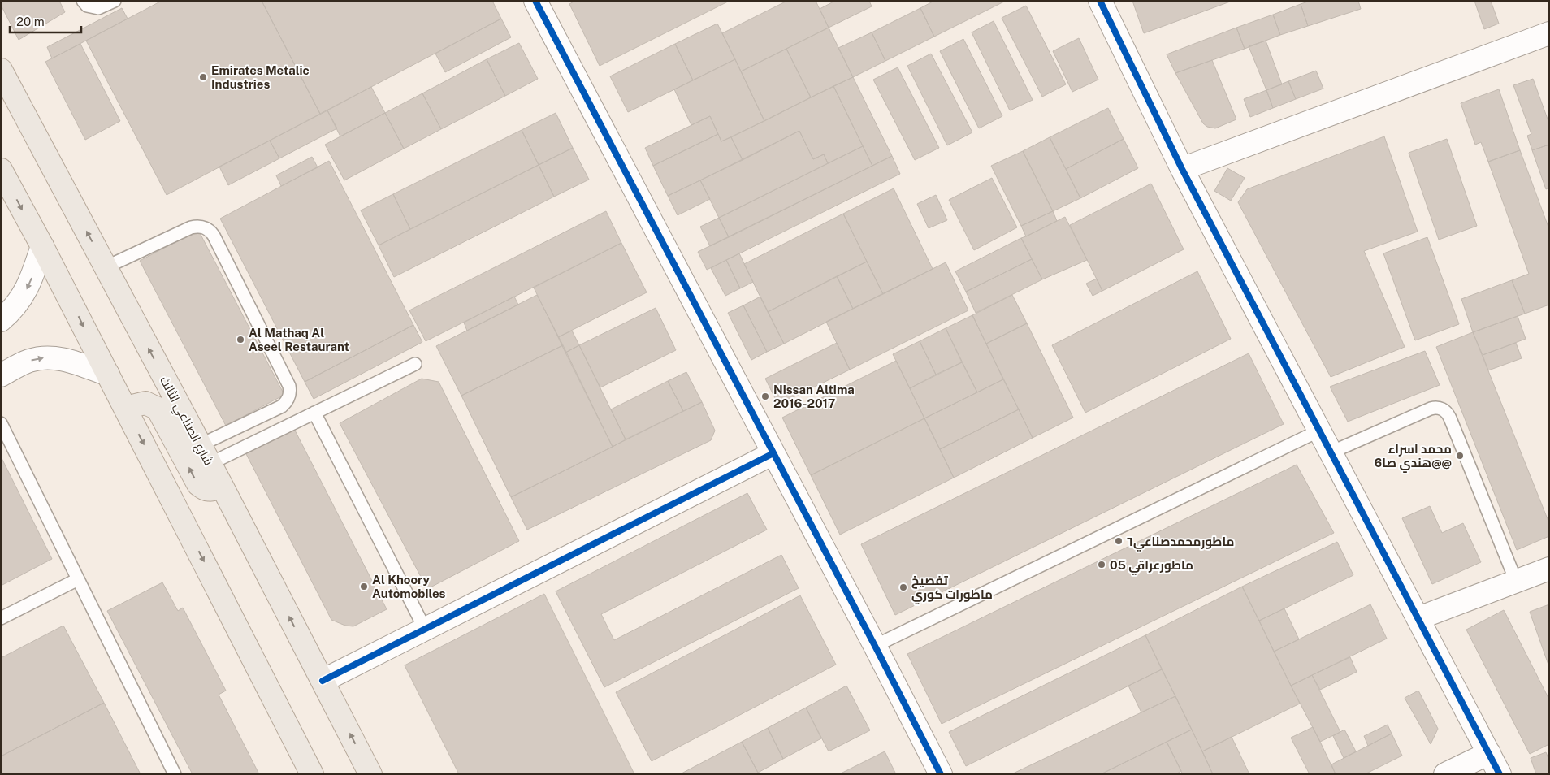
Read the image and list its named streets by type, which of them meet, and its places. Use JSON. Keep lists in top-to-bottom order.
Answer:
{
  "streets": {
    "main road": ["شارع الصناعي الثالث"]
  },
  "places": [
    "Emirates Metalic Industries",
    "Al Mathaq Al Aseel Restaurant",
    "Nissan Altima 2016-2017",
    "محمد اسراء هندي صا6@@",
    "ماطورمحمدصناعي٦",
    "ماطورعراقي 05",
    "Al Khoory Automobiles",
    "تفصيخ ماطورات كوري"
  ],
  "scale_bar": "20 m"
}
